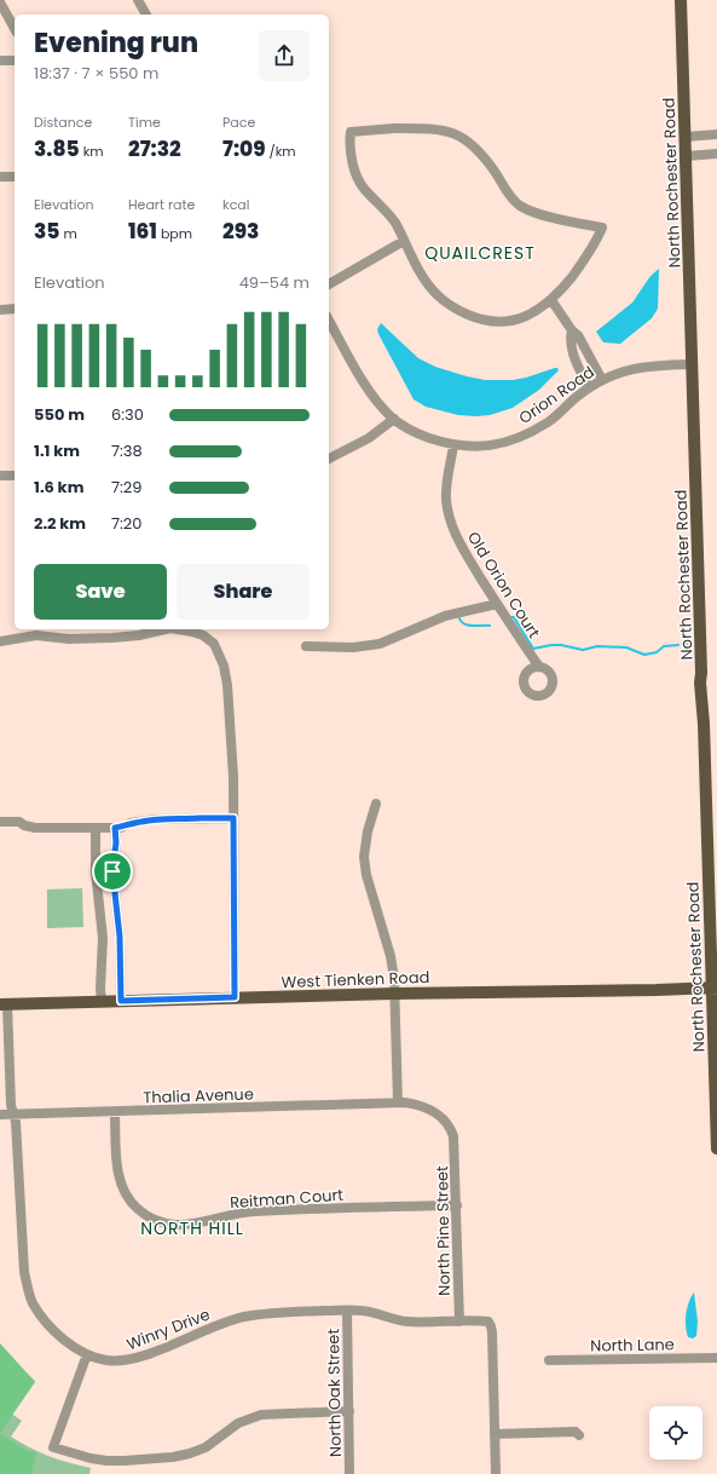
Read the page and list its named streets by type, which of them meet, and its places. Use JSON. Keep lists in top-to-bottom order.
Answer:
{
  "streets": {
    "main road": ["North Rochester Road", "West Tienken Road"],
    "street": [
      "Orion Road",
      "Old Orion Court",
      "Thalia Avenue",
      "Reitman Court",
      "North Pine Street",
      "Winry Drive",
      "North Lane",
      "North Oak Street"
    ]
  },
  "crossings": [
    ["North Rochester Road", "Orion Road"],
    ["North Rochester Road", "West Tienken Road"],
    ["Orion Road", "Old Orion Court"],
    ["West Tienken Road", "Winry Drive"],
    ["Thalia Avenue", "Reitman Court"],
    ["Thalia Avenue", "North Pine Street"],
    ["Thalia Avenue", "Winry Drive"],
    ["Reitman Court", "North Pine Street"],
    ["North Pine Street", "Winry Drive"],
    ["Winry Drive", "North Oak Street"]
  ],
  "districts": ["QUAILCREST", "NORTH HILL"],
  "page": {
    "heading": ["Evening run", "18:37 · 7 × 550 m"],
    "stats": [
      ["Distance", "3.85 km"],
      ["Time", "27:32"],
      ["Pace", "7:09 /km"],
      ["Elevation", "35 m"],
      ["Heart rate", "161 bpm"],
      ["kcal", "293"]
    ],
    "chart": ["Elevation", "49–54 m"],
    "list": [
      {
        "name": "550 m",
        "note": "6:30"
      },
      {
        "name": "1.1 km",
        "note": "7:38"
      },
      {
        "name": "1.6 km",
        "note": "7:29"
      },
      {
        "name": "2.2 km",
        "note": "7:20"
      }
    ],
    "buttons": ["Save", "Share"]
  }
}
